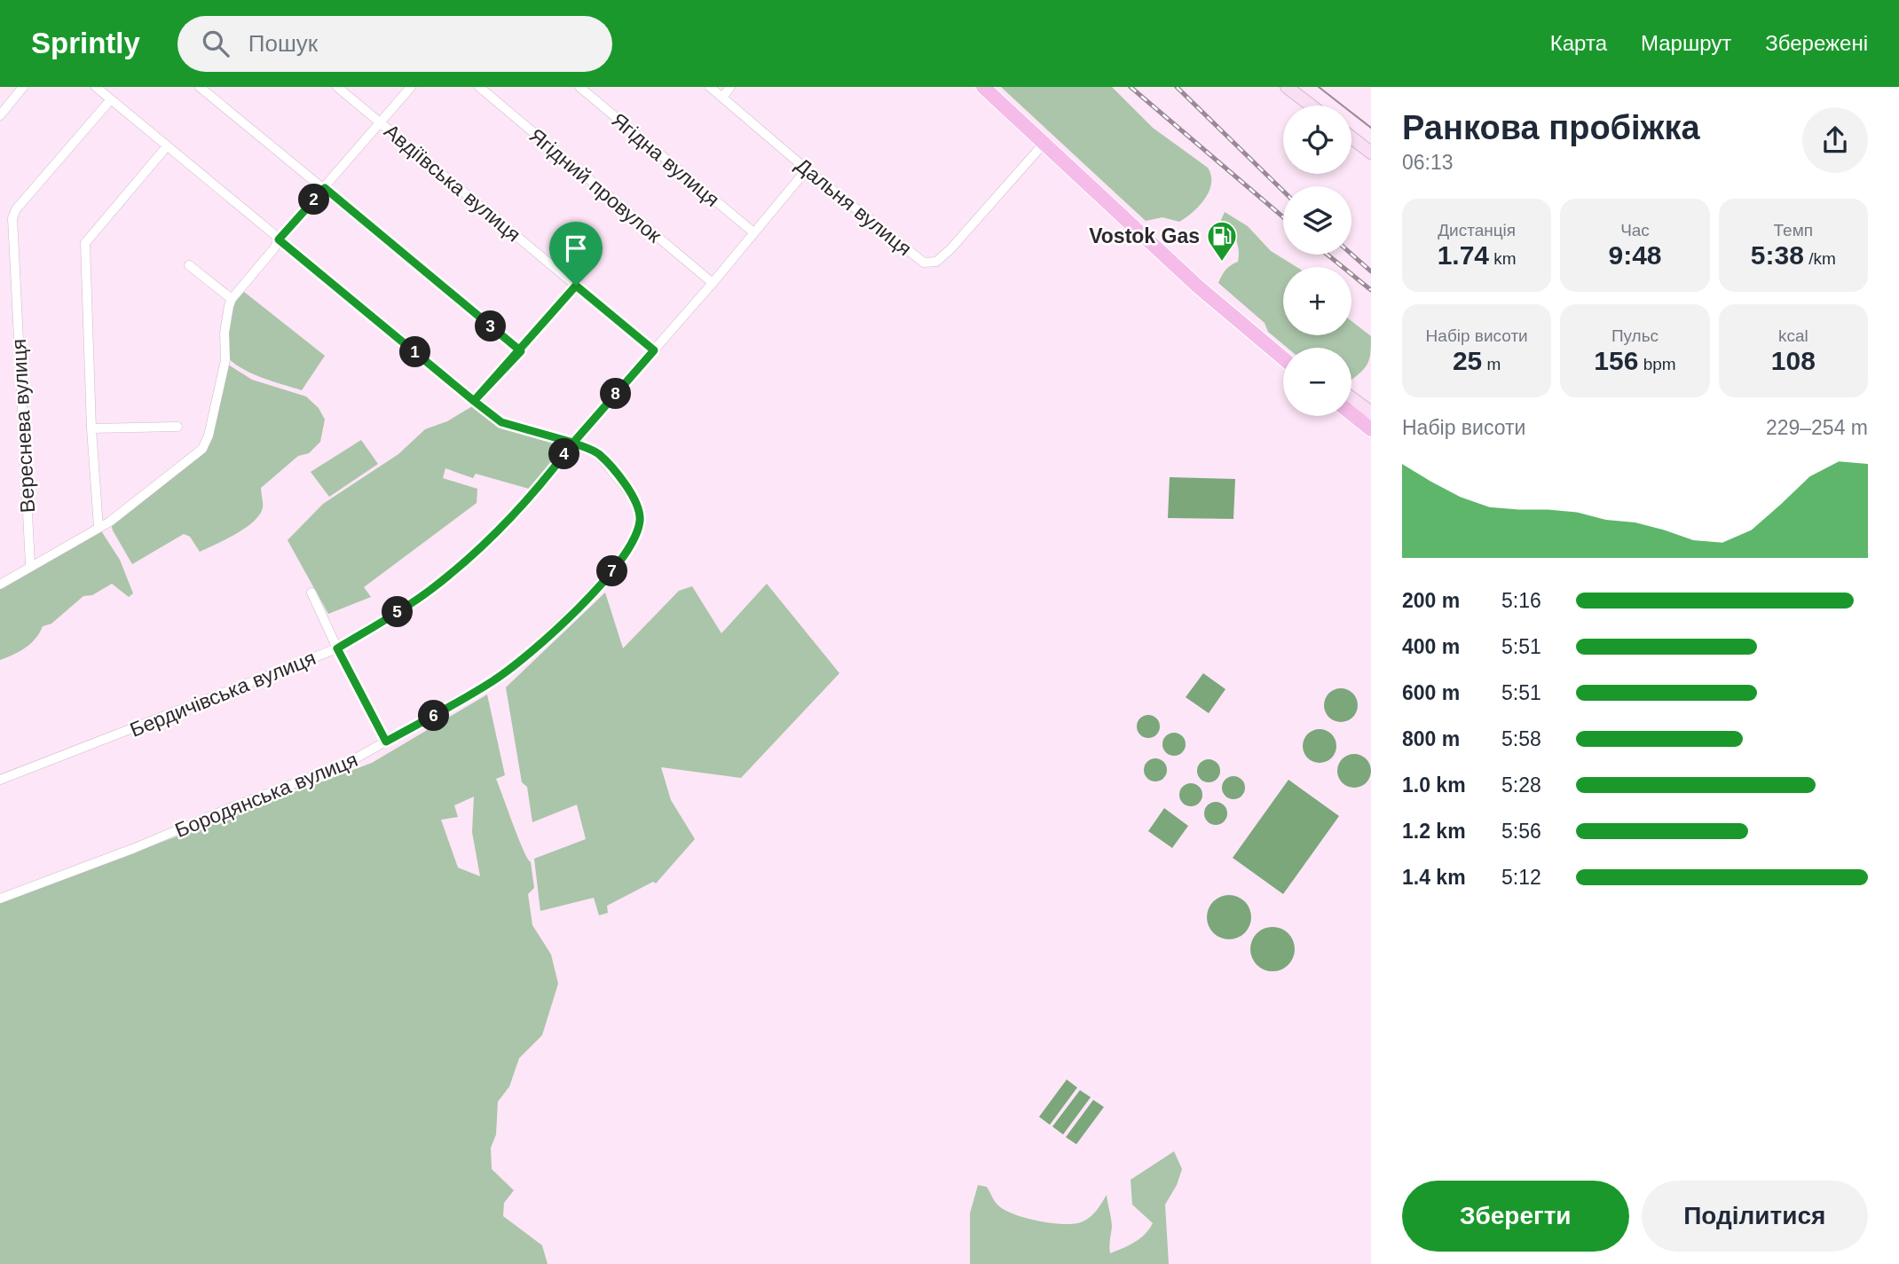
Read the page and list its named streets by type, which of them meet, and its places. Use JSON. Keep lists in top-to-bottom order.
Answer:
{
  "streets": {
    "street": [
      "Ягідна вулиця",
      "Авдіївська вулиця",
      "Ягідний провулок",
      "Дальня вулиця",
      "Вереснева вулиця",
      "Бердичівська вулиця",
      "Бородянська вулиця"
    ]
  },
  "crossings": [
    ["Ягідна вулиця", "Бердичівська вулиця"],
    ["Авдіївська вулиця", "Бердичівська вулиця"],
    ["Ягідний провулок", "Бердичівська вулиця"],
    ["Дальня вулиця", "Бердичівська вулиця"],
    ["Вереснева вулиця", "Бородянська вулиця"],
    ["Бердичівська вулиця", "Бородянська вулиця"]
  ],
  "places": {
    "fuel station": ["Vostok Gas"]
  },
  "page": {
    "header": "Sprintly",
    "search": "Пошук",
    "nav": ["Карта", "Маршрут", "Збережені"],
    "heading": ["Ранкова пробіжка", "06:13"],
    "map_buttons": ["+", "−"],
    "pins": [
      "2",
      "3",
      "1",
      "8",
      "4",
      "7",
      "5",
      "6"
    ],
    "stats": [
      ["Дистанція", "1.74 km"],
      ["Час", "9:48"],
      ["Темп", "5:38 /km"],
      ["Набір висоти", "25 m"],
      ["Пульс", "156 bpm"],
      ["kcal", "108"]
    ],
    "chart": ["Набір висоти", "229–254 m"],
    "list": [
      {
        "name": "200 m",
        "note": "5:16"
      },
      {
        "name": "400 m",
        "note": "5:51"
      },
      {
        "name": "600 m",
        "note": "5:51"
      },
      {
        "name": "800 m",
        "note": "5:58"
      },
      {
        "name": "1.0 km",
        "note": "5:28"
      },
      {
        "name": "1.2 km",
        "note": "5:56"
      },
      {
        "name": "1.4 km",
        "note": "5:12"
      }
    ],
    "buttons": ["Зберегти", "Поділитися"]
  }
}
